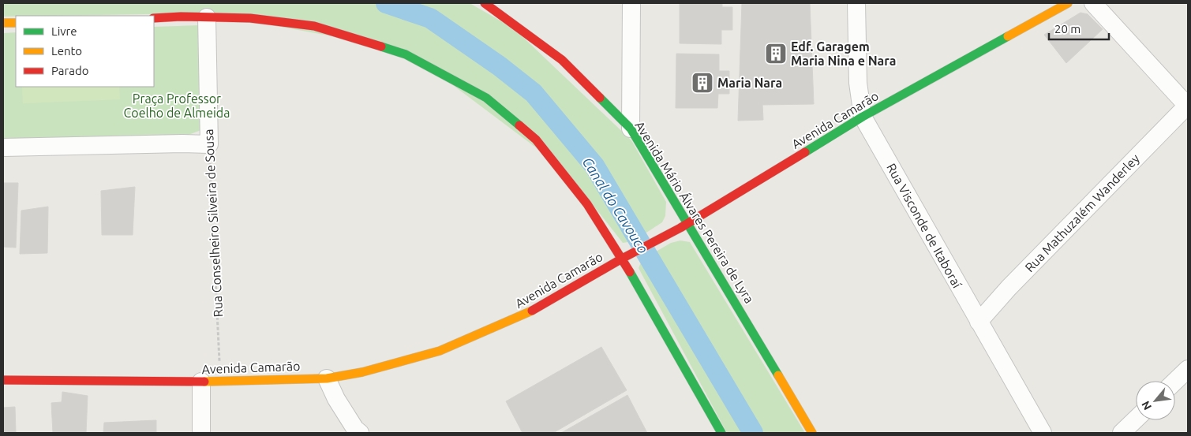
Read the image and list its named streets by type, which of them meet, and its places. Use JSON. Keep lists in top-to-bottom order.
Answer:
{
  "streets": {
    "street": [
      "Avenida Camarão",
      "Avenida Mário Álvares Pereira de Lyra",
      "Rua Mathuzalém Wanderley",
      "Rua Conselheiro Silveira de Sousa",
      "Rua Visconde de Itaboraí"
    ]
  },
  "crossings": [
    ["Avenida Camarão", "Avenida Mário Álvares Pereira de Lyra"],
    ["Avenida Camarão", "Rua Conselheiro Silveira de Sousa"],
    ["Avenida Camarão", "Rua Visconde de Itaboraí"],
    ["Rua Mathuzalém Wanderley", "Rua Visconde de Itaboraí"]
  ],
  "water": ["Canal do Cavouco"],
  "parks": ["Praça Professor Coelho de Almeida"],
  "places": {
    "building": ["Edf. Garagem Maria Nina e Nara", "Maria Nara"]
  },
  "legend": ["Livre", "Lento", "Parado"],
  "scale_bar": "20 m",
  "north": "bottom left"
}
